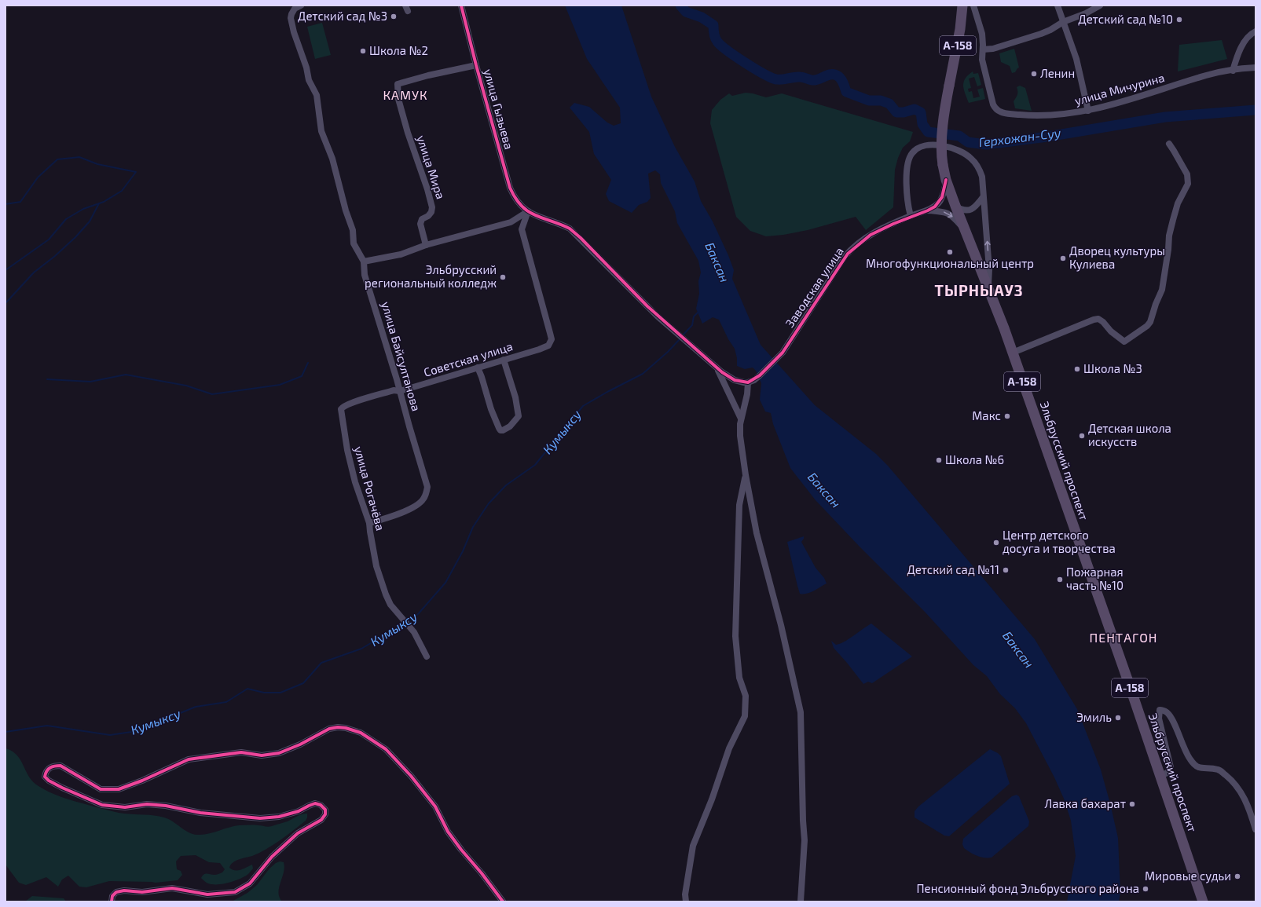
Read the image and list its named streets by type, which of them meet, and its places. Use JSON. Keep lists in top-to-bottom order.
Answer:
{
  "streets": {
    "main road": ["А-158", "Эльбрусский проспект"],
    "street": [
      "улица Мичурина",
      "улица Гызыева",
      "улица Мира",
      "Заводская улица",
      "улица Байсултанова",
      "Советская улица",
      "улица Рогачёва"
    ]
  },
  "crossings": [
    ["улица Гызыева", "улица Мира"],
    ["улица Гызыева", "Заводская улица"],
    ["улица Гызыева", "Советская улица"],
    ["улица Байсултанова", "Советская улица"],
    ["улица Байсултанова", "улица Рогачёва"],
    ["Советская улица", "улица Рогачёва"]
  ],
  "districts": ["КАМУК", "ТЫРНЫАУЗ", "ПЕНТАГОН"],
  "water": ["Герхожан-Суу", "Баксан", "Кумыксу"],
  "places": [
    "Детский сад №3",
    "Детский сад №10",
    "Школа №2",
    "Ленин",
    "Многофункциональный центр",
    "Дворец культуры Кулиева",
    "Эльбрусский региональный колледж",
    "Школа №3",
    "Макс",
    "Детская школа искусств",
    "Школа №6",
    "Центр детского досуга и творчества",
    "Детский сад №11",
    "Пожарная часть №10",
    "Эмиль",
    "Лавка бахарат",
    "Мировые судьи",
    "Пенсионный фонд Эльбрусского района"
  ]
}
